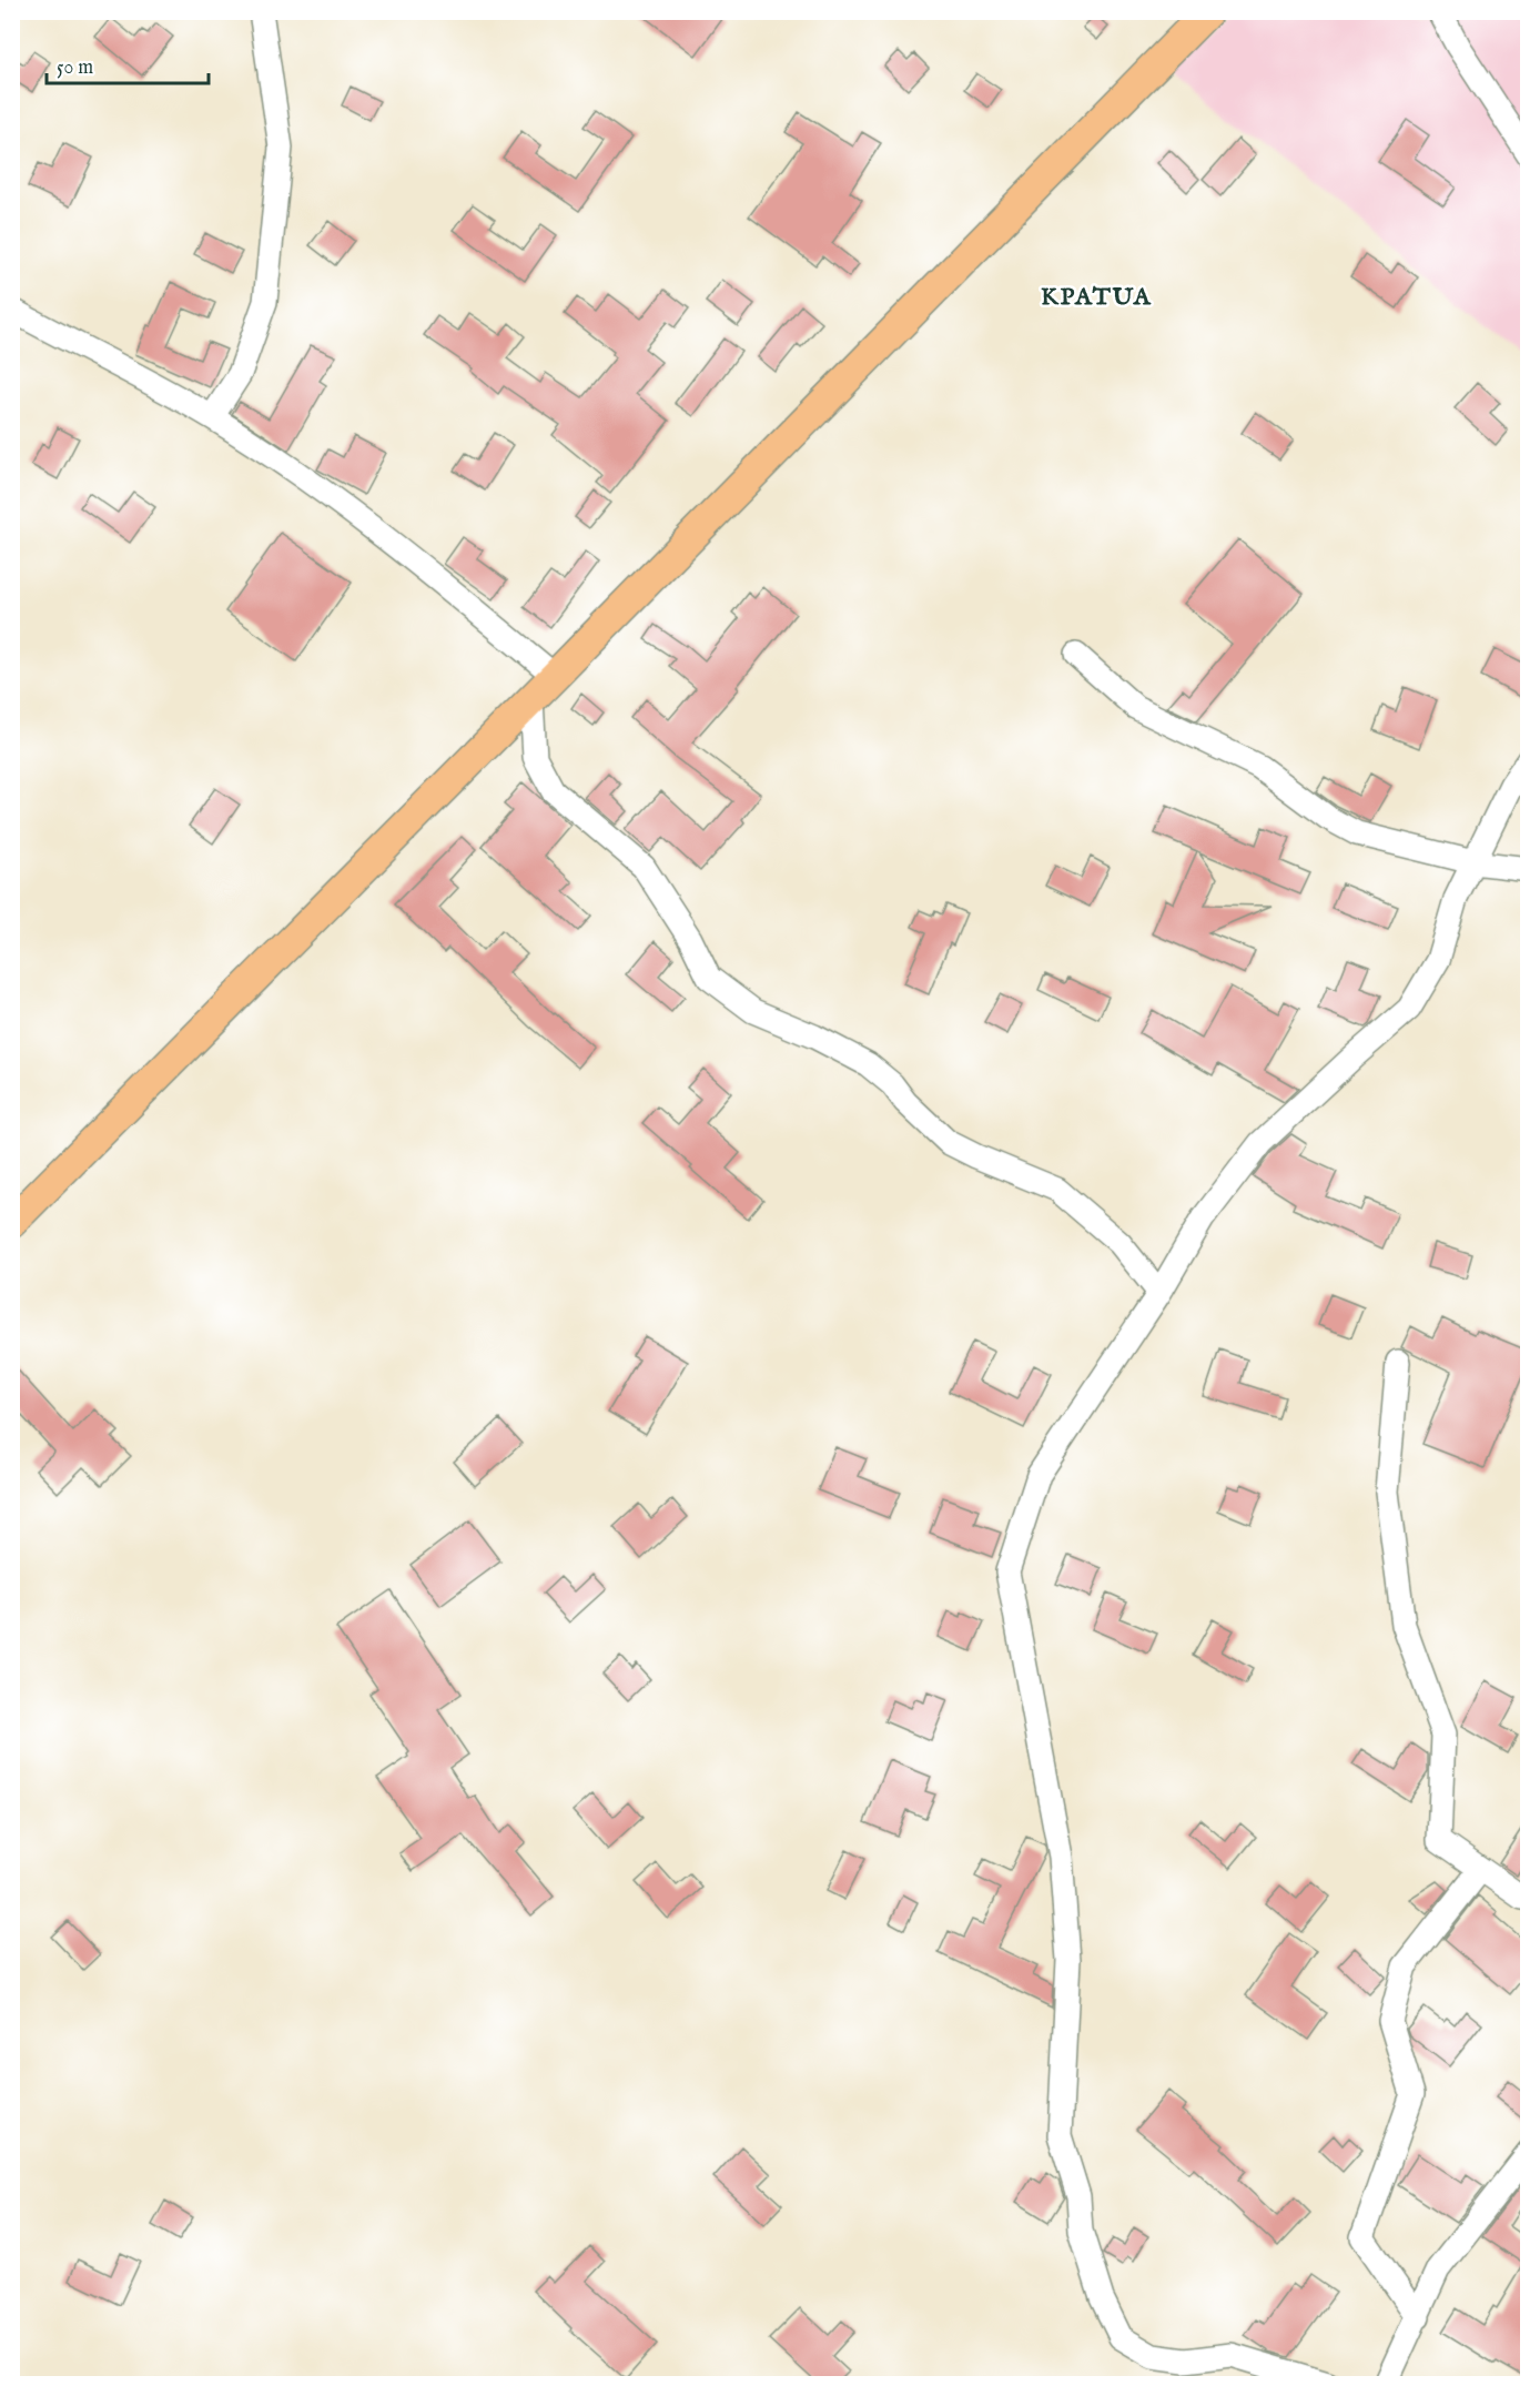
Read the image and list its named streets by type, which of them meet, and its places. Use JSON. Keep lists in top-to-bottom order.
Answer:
{
  "districts": ["KPATUA"],
  "scale_bar": "50 m"
}
